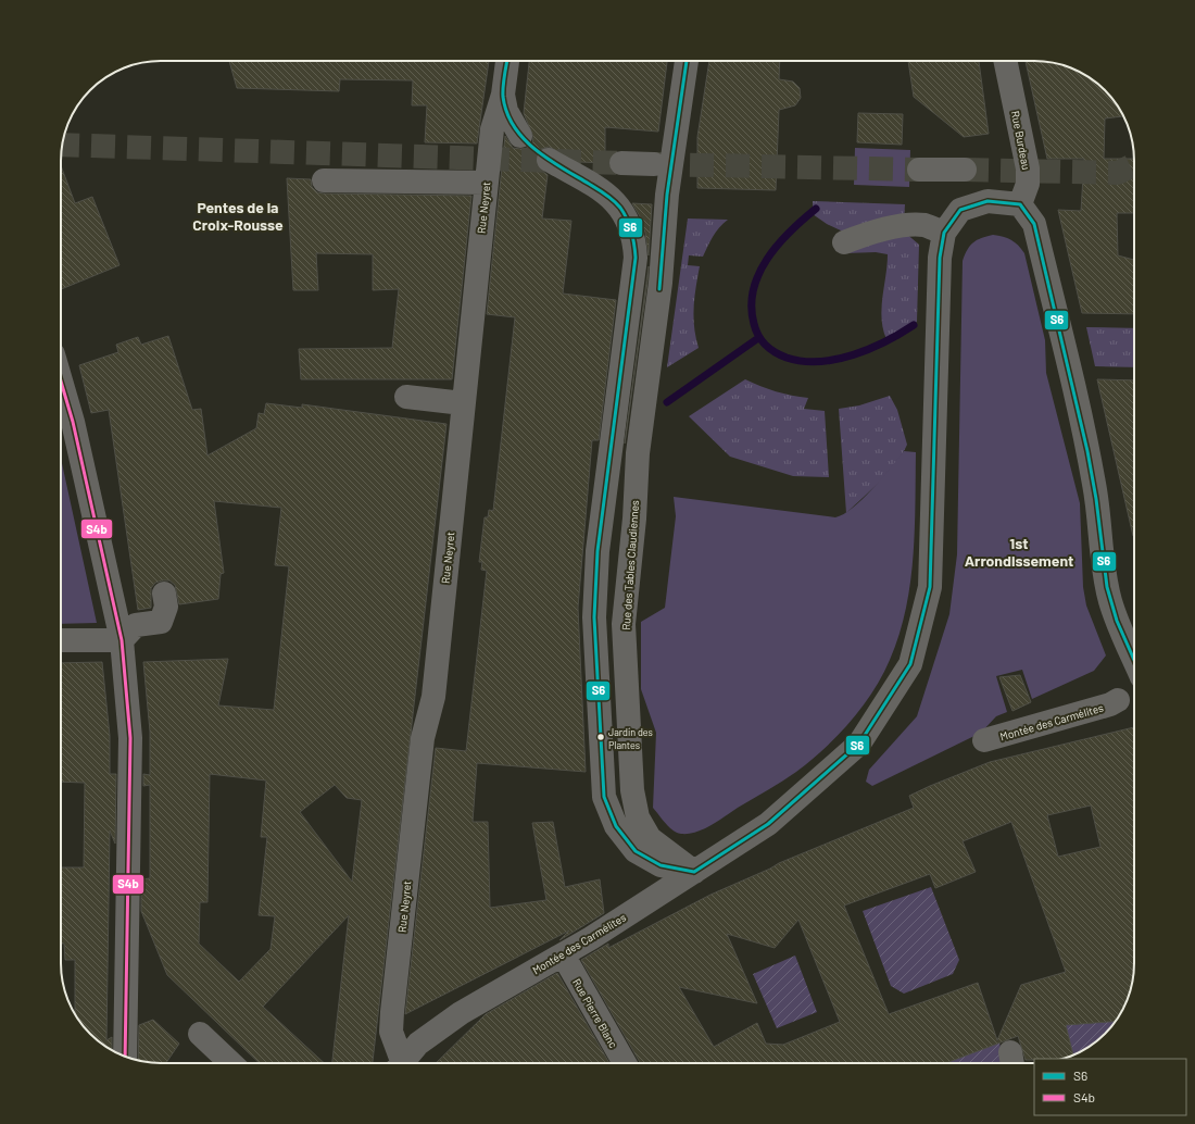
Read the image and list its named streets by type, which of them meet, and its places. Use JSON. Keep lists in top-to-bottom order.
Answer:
{
  "streets": {
    "street": [
      "Rue Burdeau",
      "Rue Neyret",
      "Rue des Tables Claudiennes",
      "Montée des Carmélites",
      "Rue Pierre Blanc"
    ]
  },
  "crossings": [
    ["Rue des Tables Claudiennes", "Montée des Carmélites"],
    ["Montée des Carmélites", "Rue Pierre Blanc"]
  ],
  "districts": ["Pentes de la Croix-Rousse", "1st Arrondissement"],
  "places": ["Jardin des Plantes"],
  "lines": ["transit line S6", "transit line S4b"],
  "legend": ["S6", "S4b"]
}
